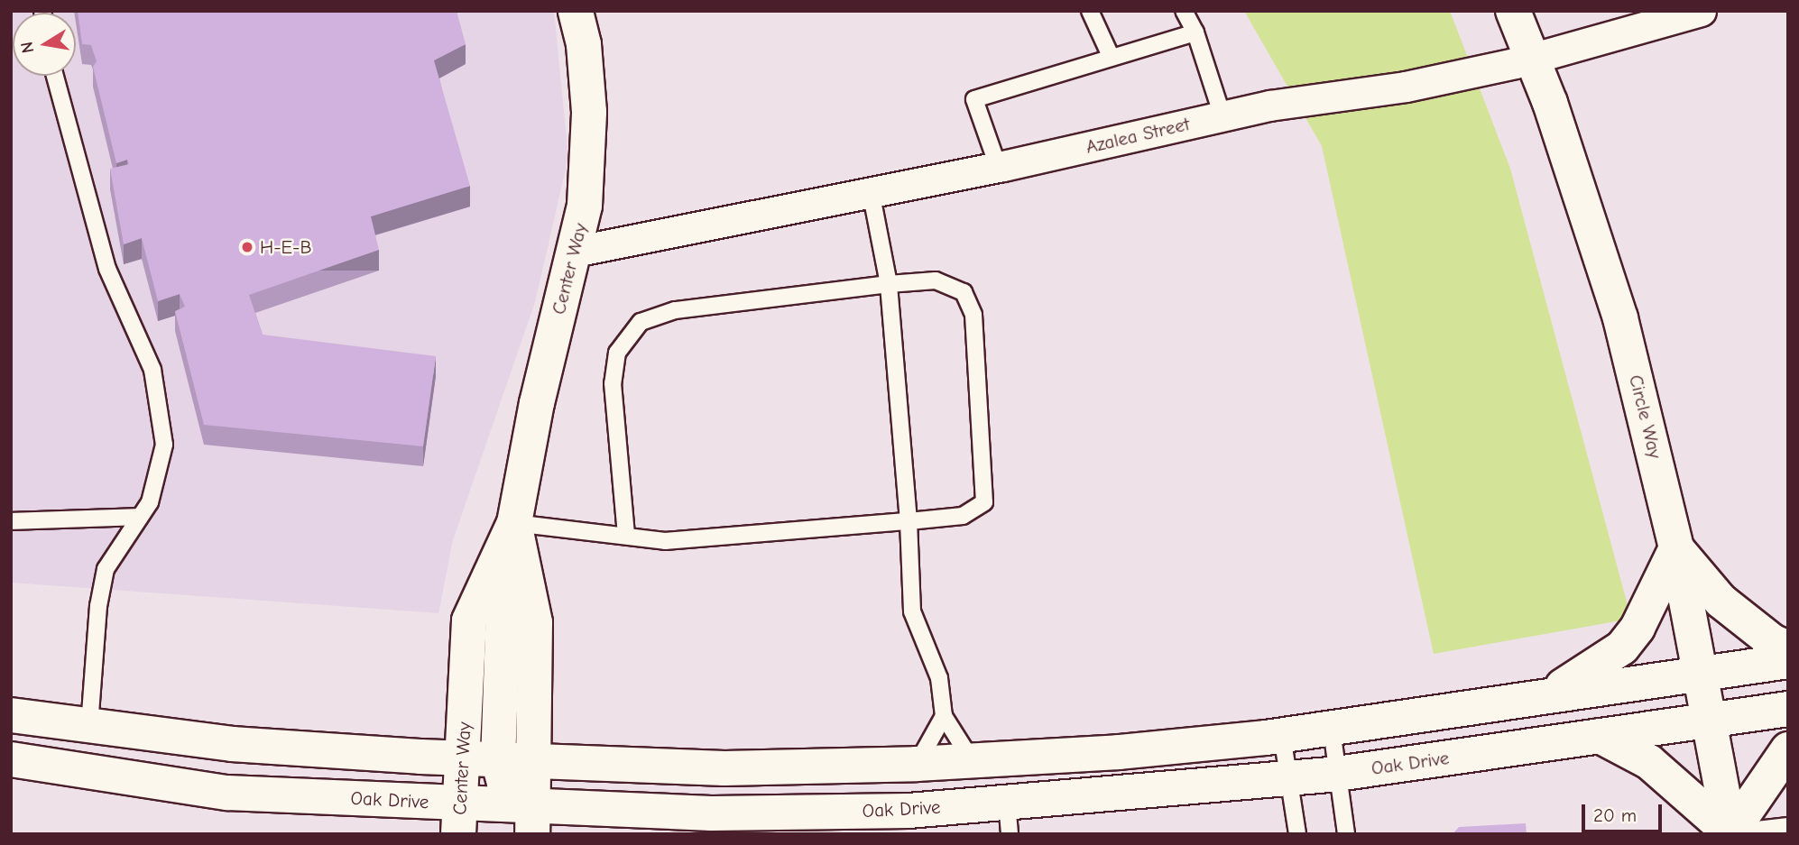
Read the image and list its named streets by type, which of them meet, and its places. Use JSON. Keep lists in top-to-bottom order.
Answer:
{
  "streets": {
    "main road": ["Center Way", "Circle Way", "Oak Drive"],
    "street": ["Azalea Street"]
  },
  "crossings": [
    ["Azalea Street", "Center Way"],
    ["Azalea Street", "Circle Way"],
    ["Center Way", "Oak Drive"],
    ["Circle Way", "Oak Drive"]
  ],
  "places": ["H-E-B"],
  "scale_bar": "20 m",
  "north": "left"
}
